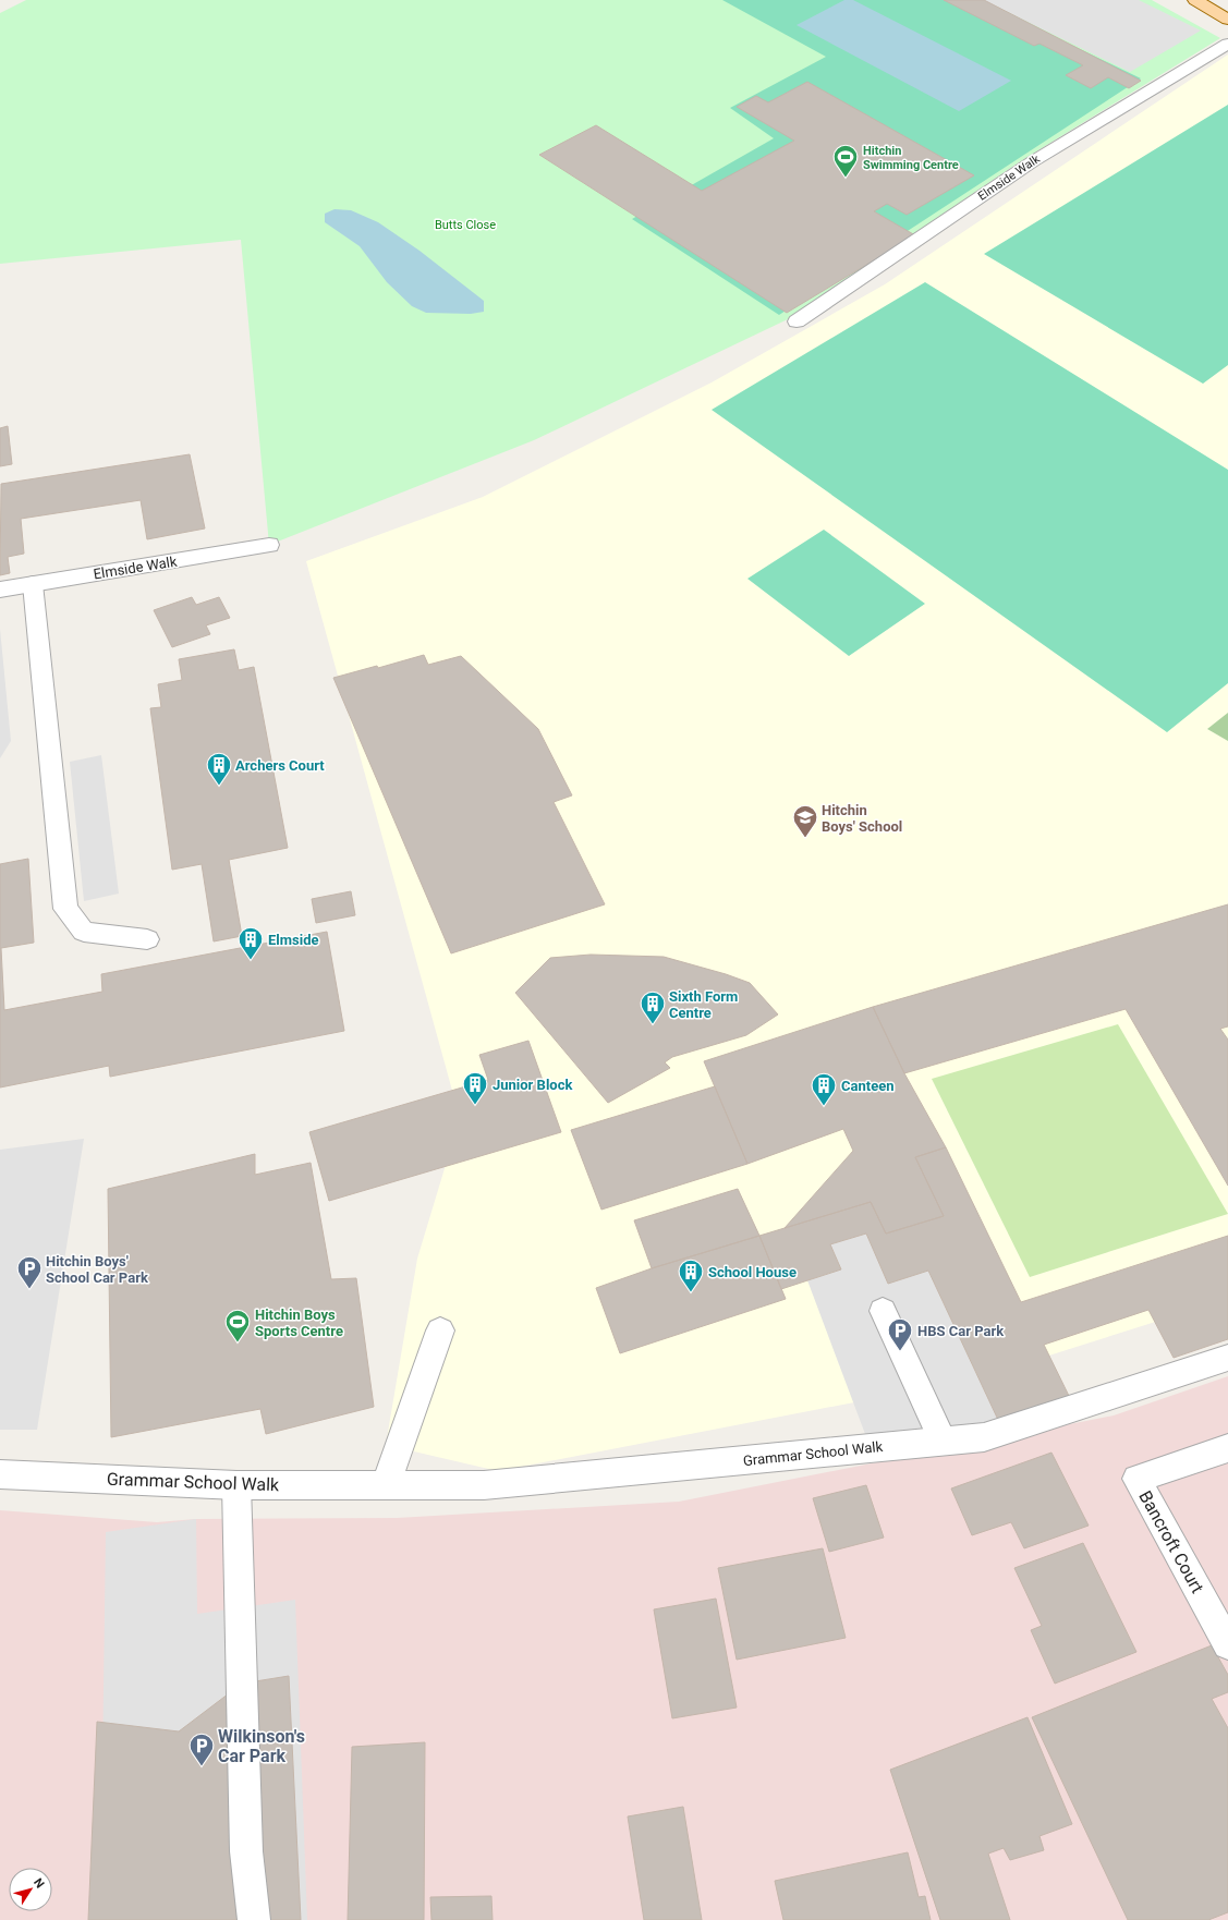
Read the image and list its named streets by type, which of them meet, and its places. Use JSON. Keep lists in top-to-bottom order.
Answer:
{
  "streets": {
    "street": ["Elmside Walk", "Grammar School Walk", "Bancroft Court"]
  },
  "parks": ["Butts Close"],
  "places": {
    "sports": ["Hitchin Swimming Centre", "Hitchin Boys Sports Centre"],
    "building": [
      "Archers Court",
      "Elmside",
      "Sixth Form Centre",
      "Junior Block",
      "Canteen",
      "School House"
    ],
    "school or university": ["Hitchin Boys' School"],
    "parking": ["Hitchin Boys' School Car Park", "HBS Car Park", "Wilkinson's Car Park"]
  },
  "north": "top right"
}
